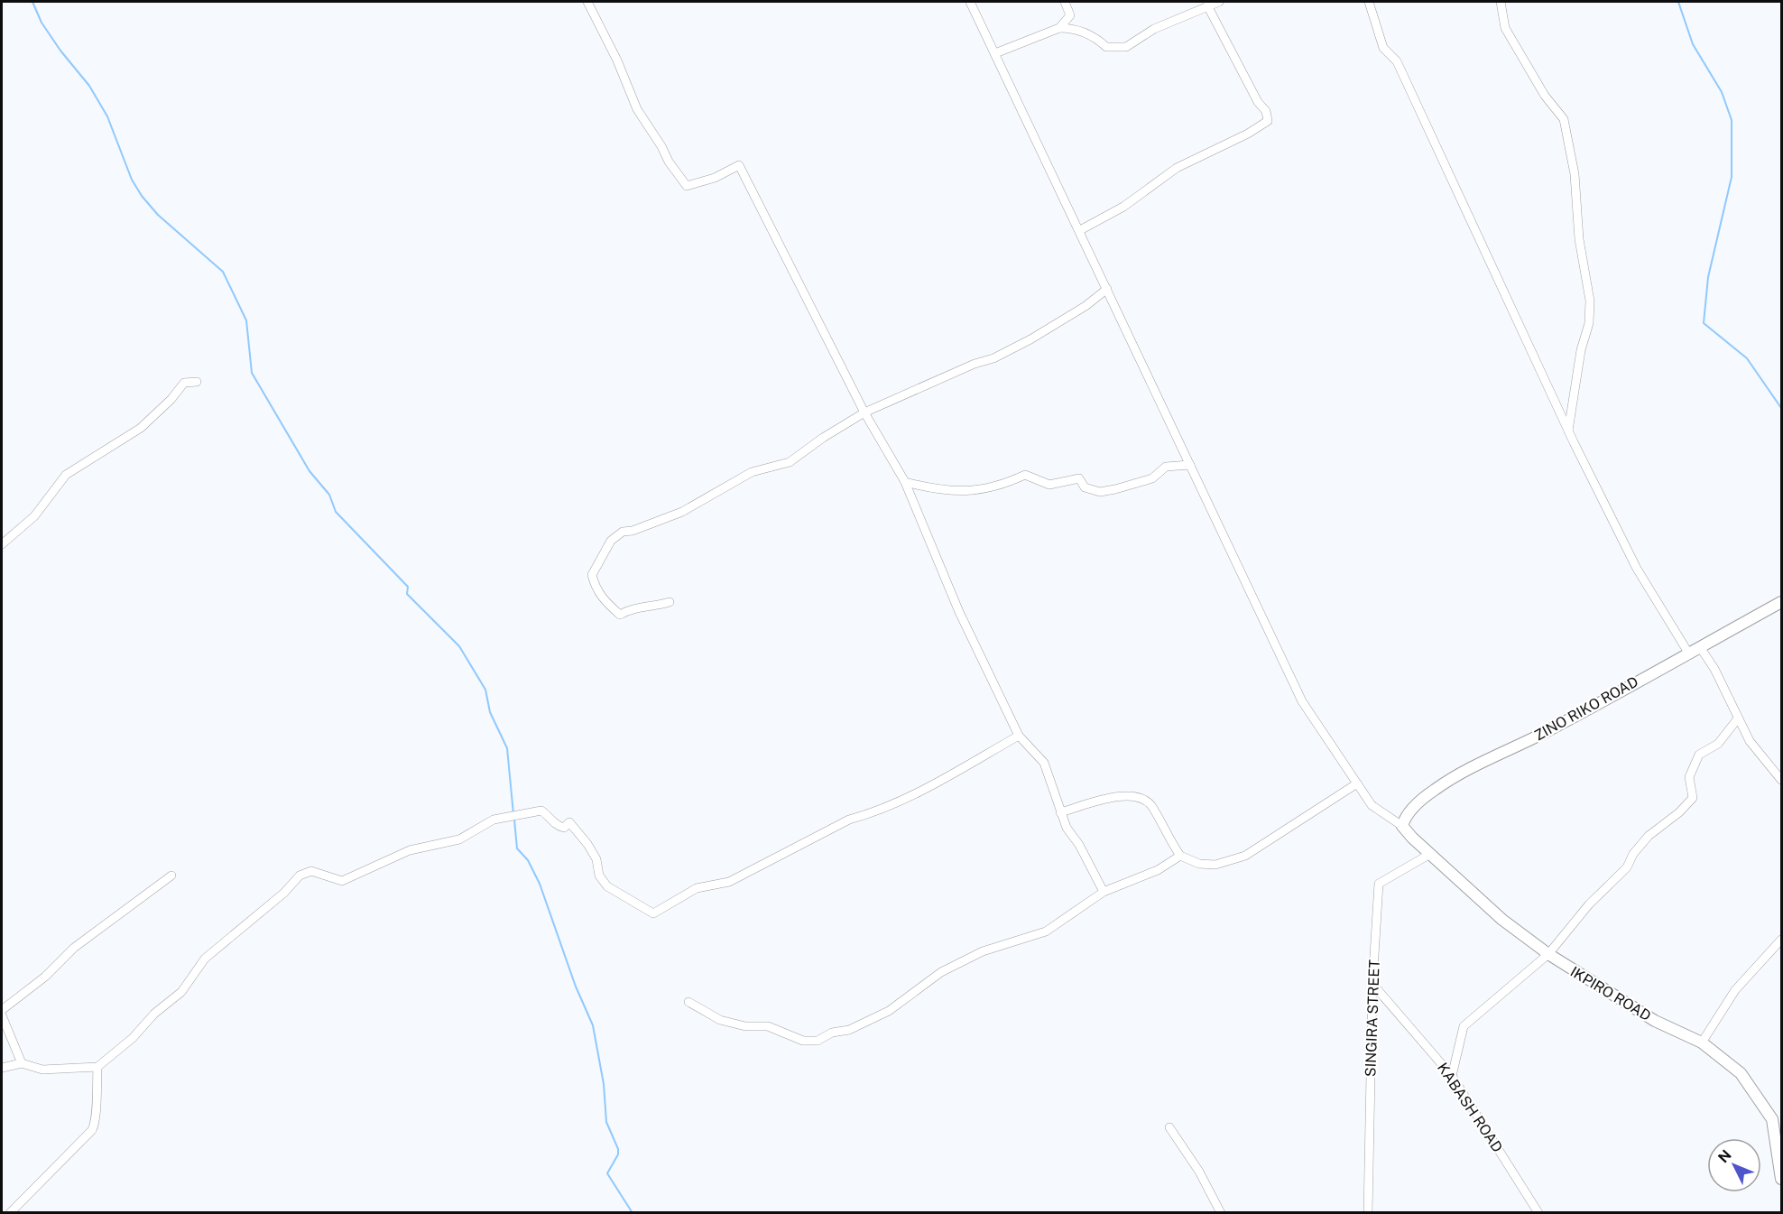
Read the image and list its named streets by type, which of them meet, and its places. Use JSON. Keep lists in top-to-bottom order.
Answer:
{
  "streets": {
    "street": [
      "ZINO RIKO ROAD",
      "IKPIRO ROAD",
      "SINGIRA STREET",
      "KABASH ROAD"
    ]
  },
  "crossings": [
    ["ZINO RIKO ROAD", "IKPIRO ROAD"],
    ["IKPIRO ROAD", "SINGIRA STREET"],
    ["SINGIRA STREET", "KABASH ROAD"]
  ],
  "north": "top left"
}
